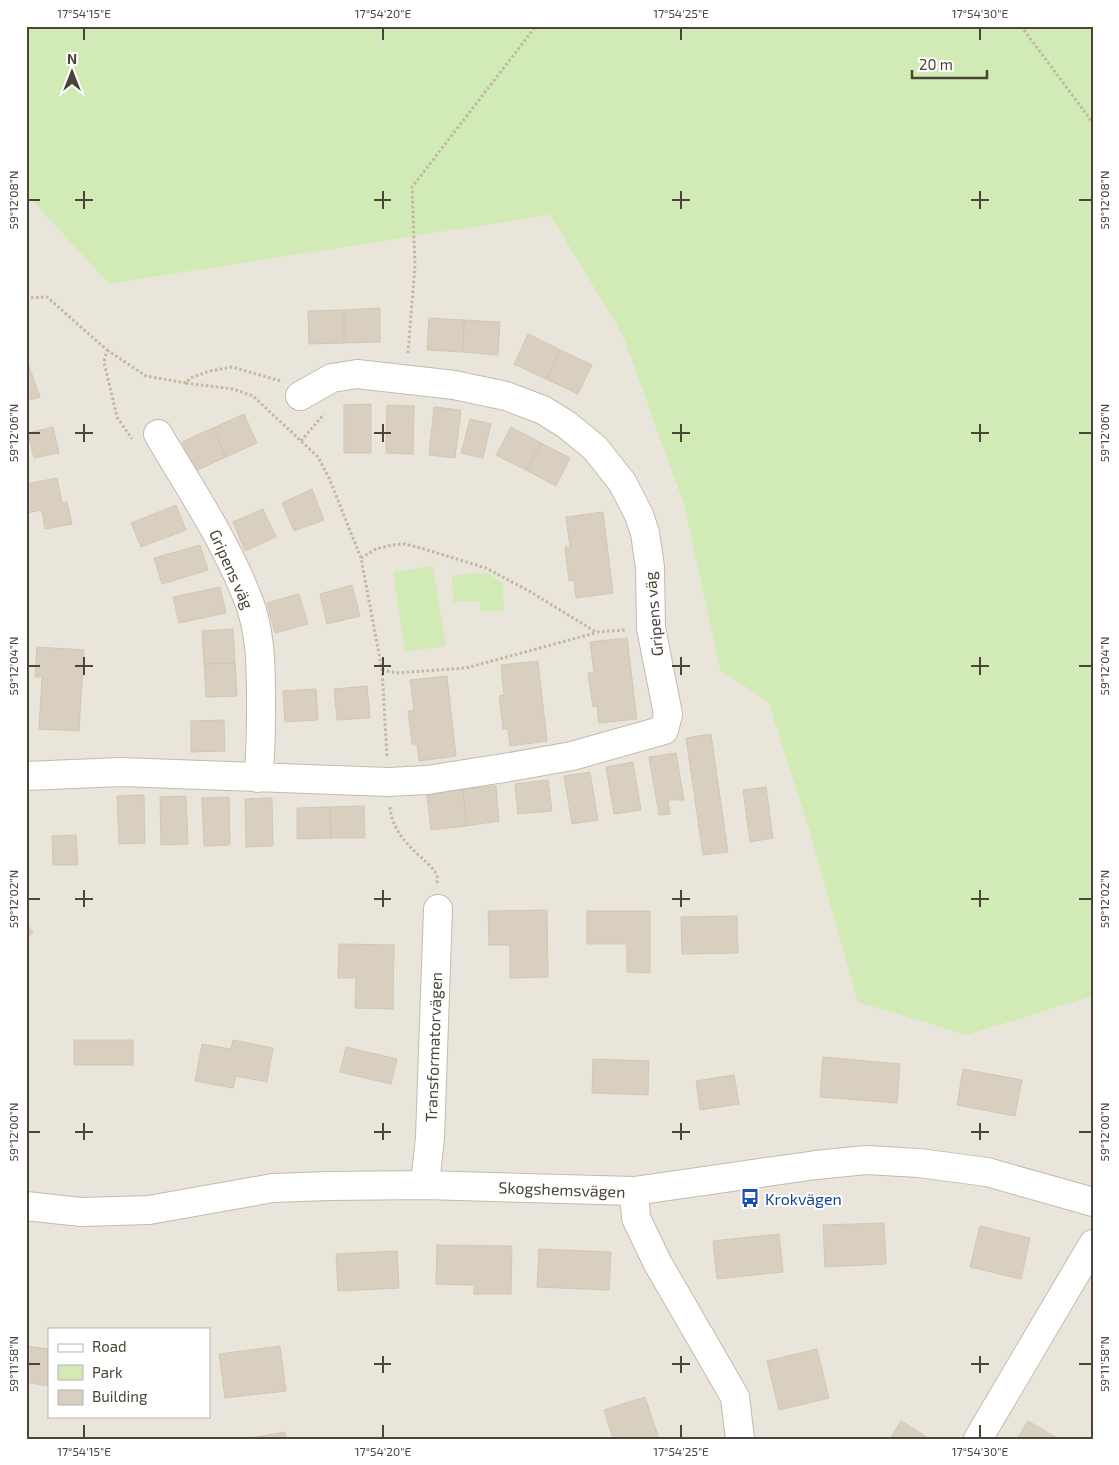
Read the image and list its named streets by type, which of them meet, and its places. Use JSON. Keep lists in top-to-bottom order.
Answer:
{
  "streets": {
    "street": ["Gripens väg", "Transformatorvägen", "Skogshemsvägen"]
  },
  "crossings": [
    ["Transformatorvägen", "Skogshemsvägen"]
  ],
  "places": {
    "bus stop": ["Krokvägen"]
  },
  "legend": ["Road", "Park", "Building"],
  "scale_bar": "20 m",
  "north": "top",
  "coordinates": [
    "17°54'15\"E",
    "17°54'20\"E",
    "17°54'25\"E",
    "17°54'30\"E",
    "59°12'08\"N",
    "59°12'06\"N",
    "59°12'04\"N",
    "59°12'02\"N",
    "59°12'00\"N",
    "59°11'58\"N"
  ]
}
